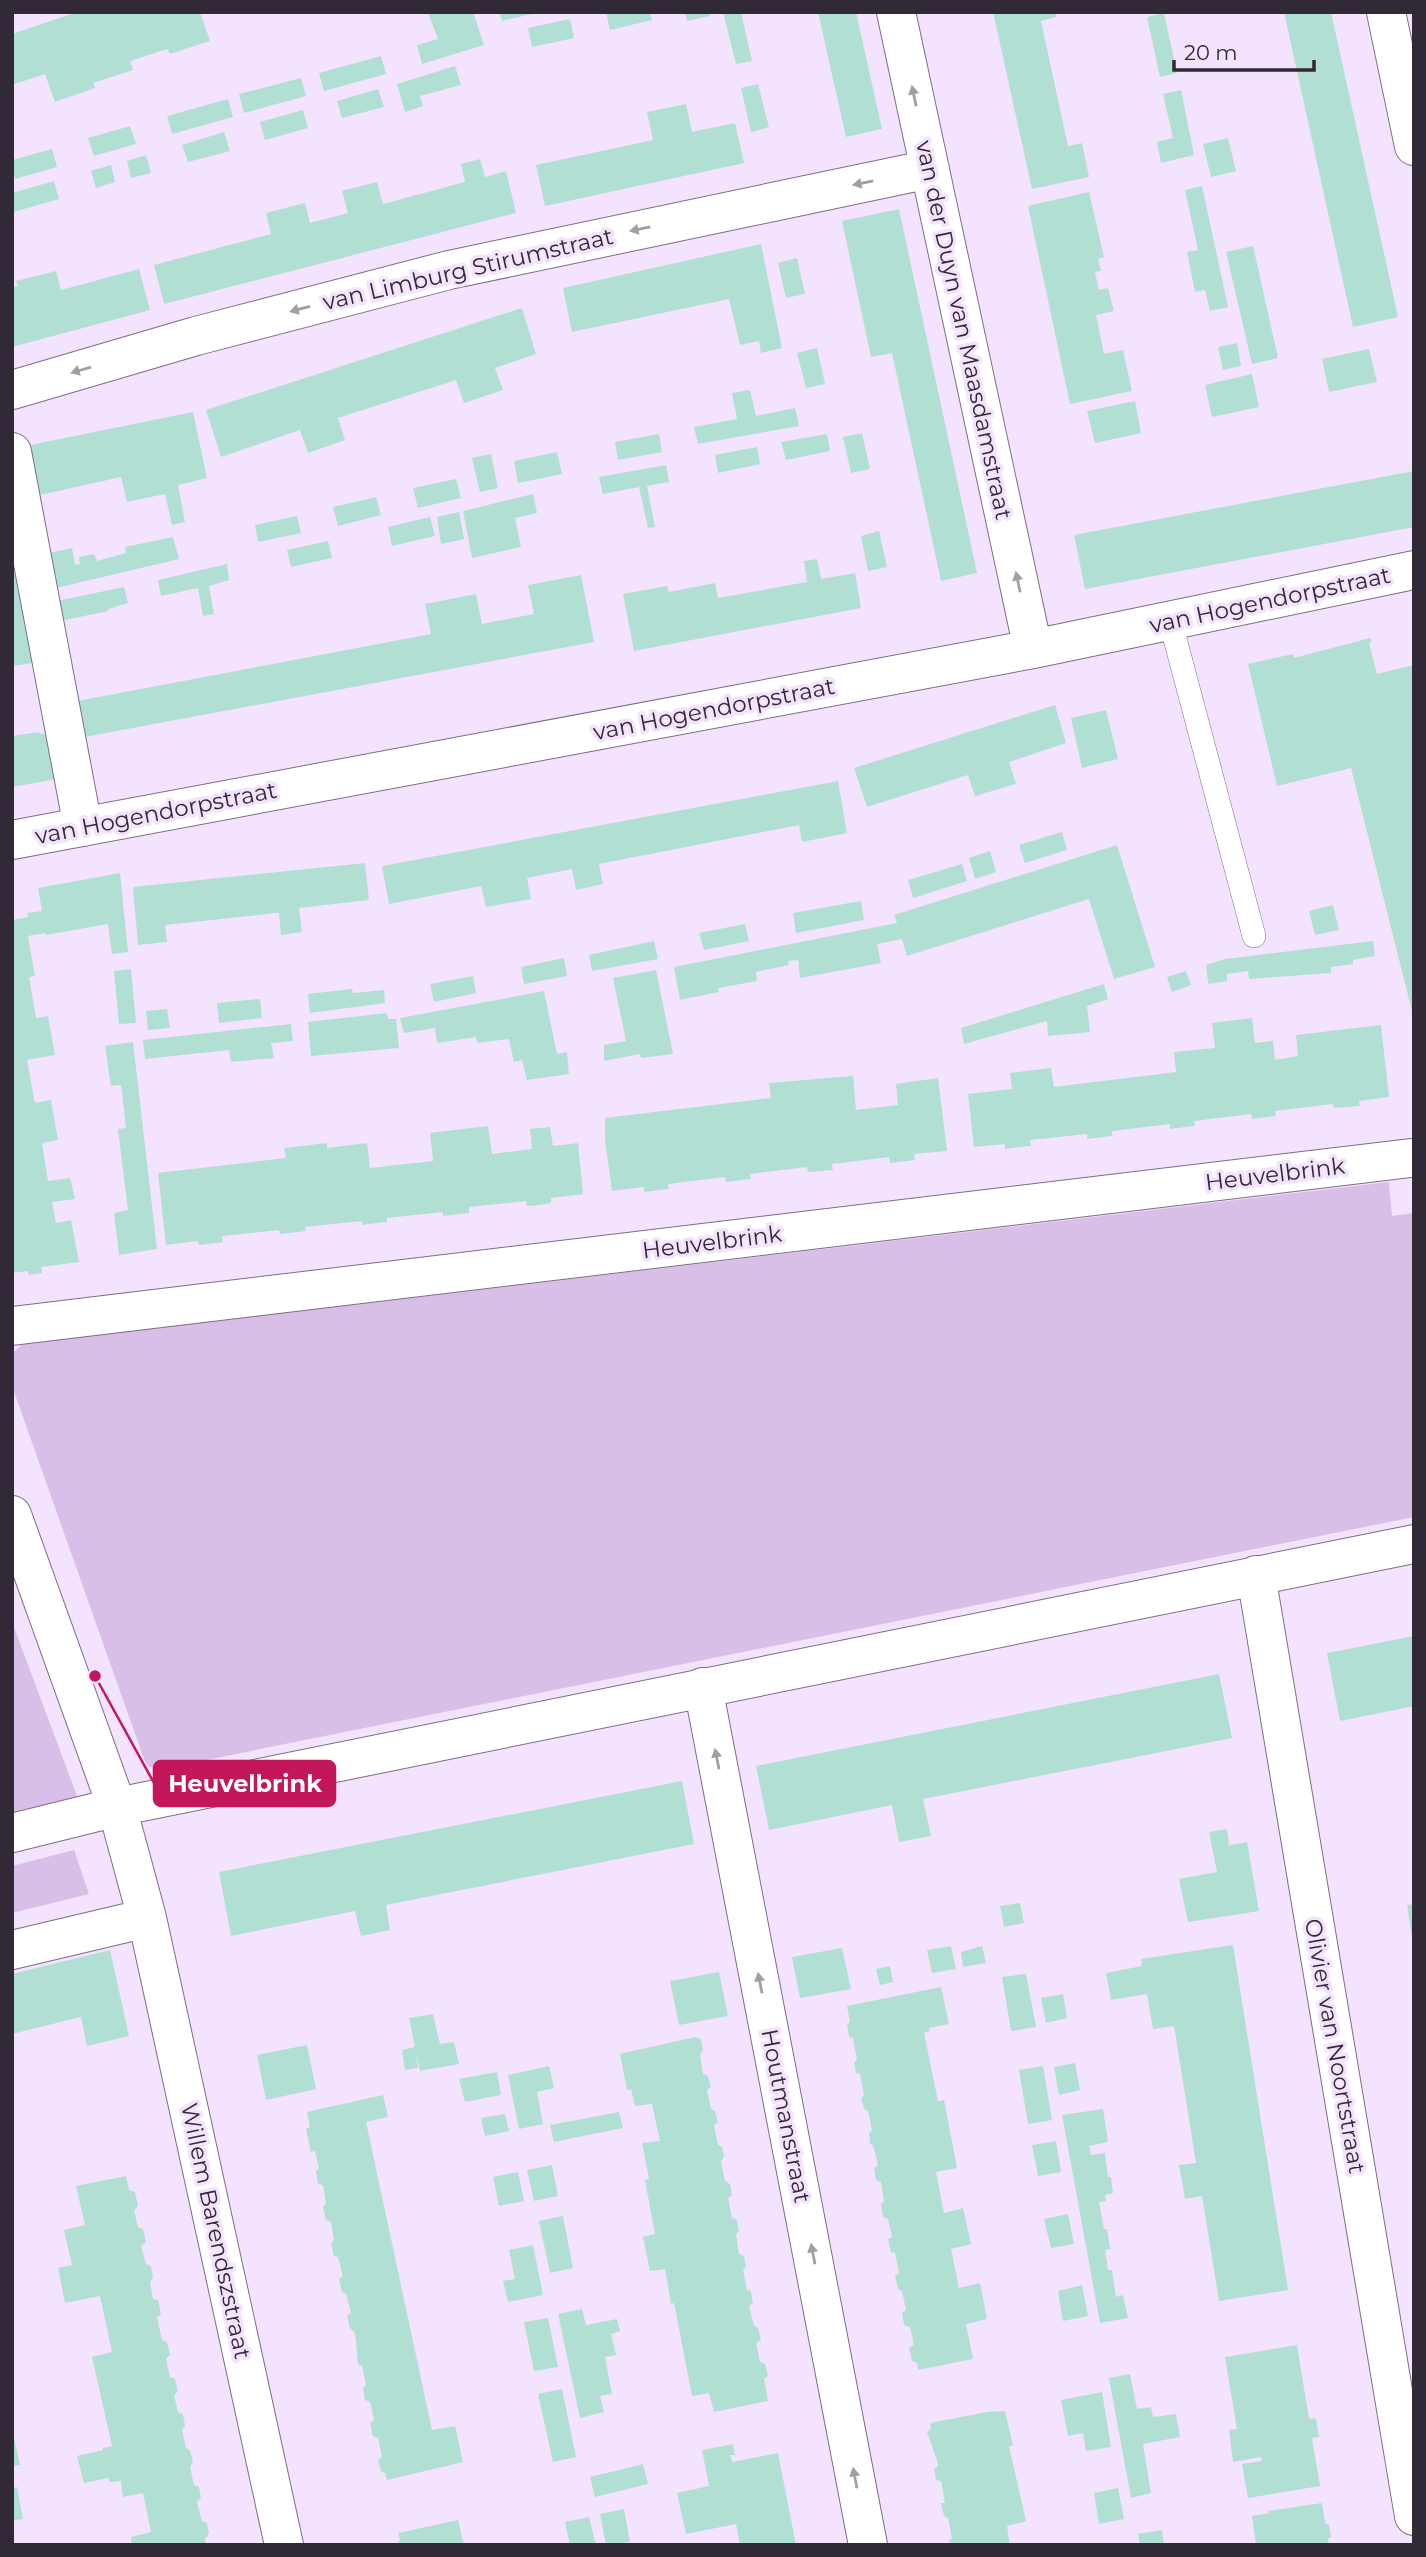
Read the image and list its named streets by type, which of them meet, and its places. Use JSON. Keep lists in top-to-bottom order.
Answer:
{
  "streets": {
    "street": [
      "van Limburg Stirumstraat",
      "van der Duyn van Maasdamstraat",
      "van Hogendorpstraat",
      "Heuvelbrink",
      "Olivier van Noortstraat",
      "Houtmanstraat",
      "Willem Barendszstraat"
    ]
  },
  "crossings": [
    ["van Limburg Stirumstraat", "van der Duyn van Maasdamstraat"],
    ["van der Duyn van Maasdamstraat", "van Hogendorpstraat"]
  ],
  "one_way": ["van Limburg Stirumstraat", "van der Duyn van Maasdamstraat", "Houtmanstraat"],
  "places": ["Heuvelbrink"],
  "scale_bar": "20 m"
}
